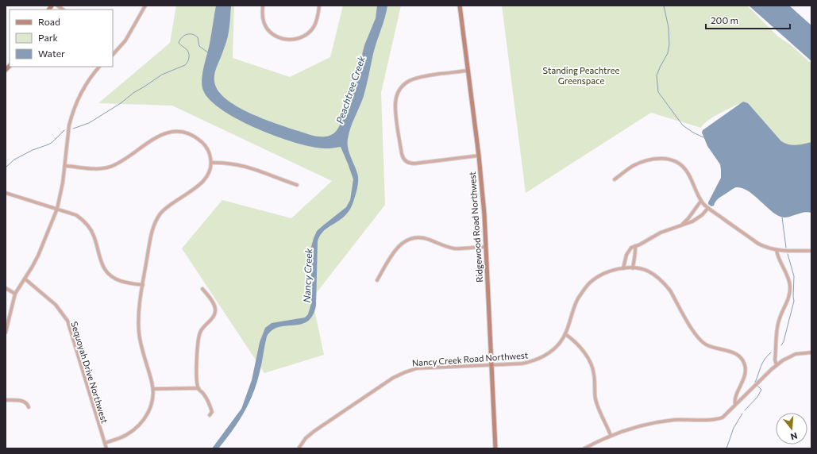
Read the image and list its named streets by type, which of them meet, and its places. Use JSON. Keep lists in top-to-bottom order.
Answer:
{
  "streets": {
    "street": ["Ridgewood Road Northwest", "Nancy Creek Road Northwest", "Sequoyah Drive Northwest"]
  },
  "crossings": [
    ["Ridgewood Road Northwest", "Nancy Creek Road Northwest"]
  ],
  "water": ["Peachtree Creek", "Nancy Creek"],
  "parks": ["Standing Peachtree Greenspace"],
  "legend": ["Road", "Park", "Water"],
  "scale_bar": "200 m",
  "north": "bottom"
}
